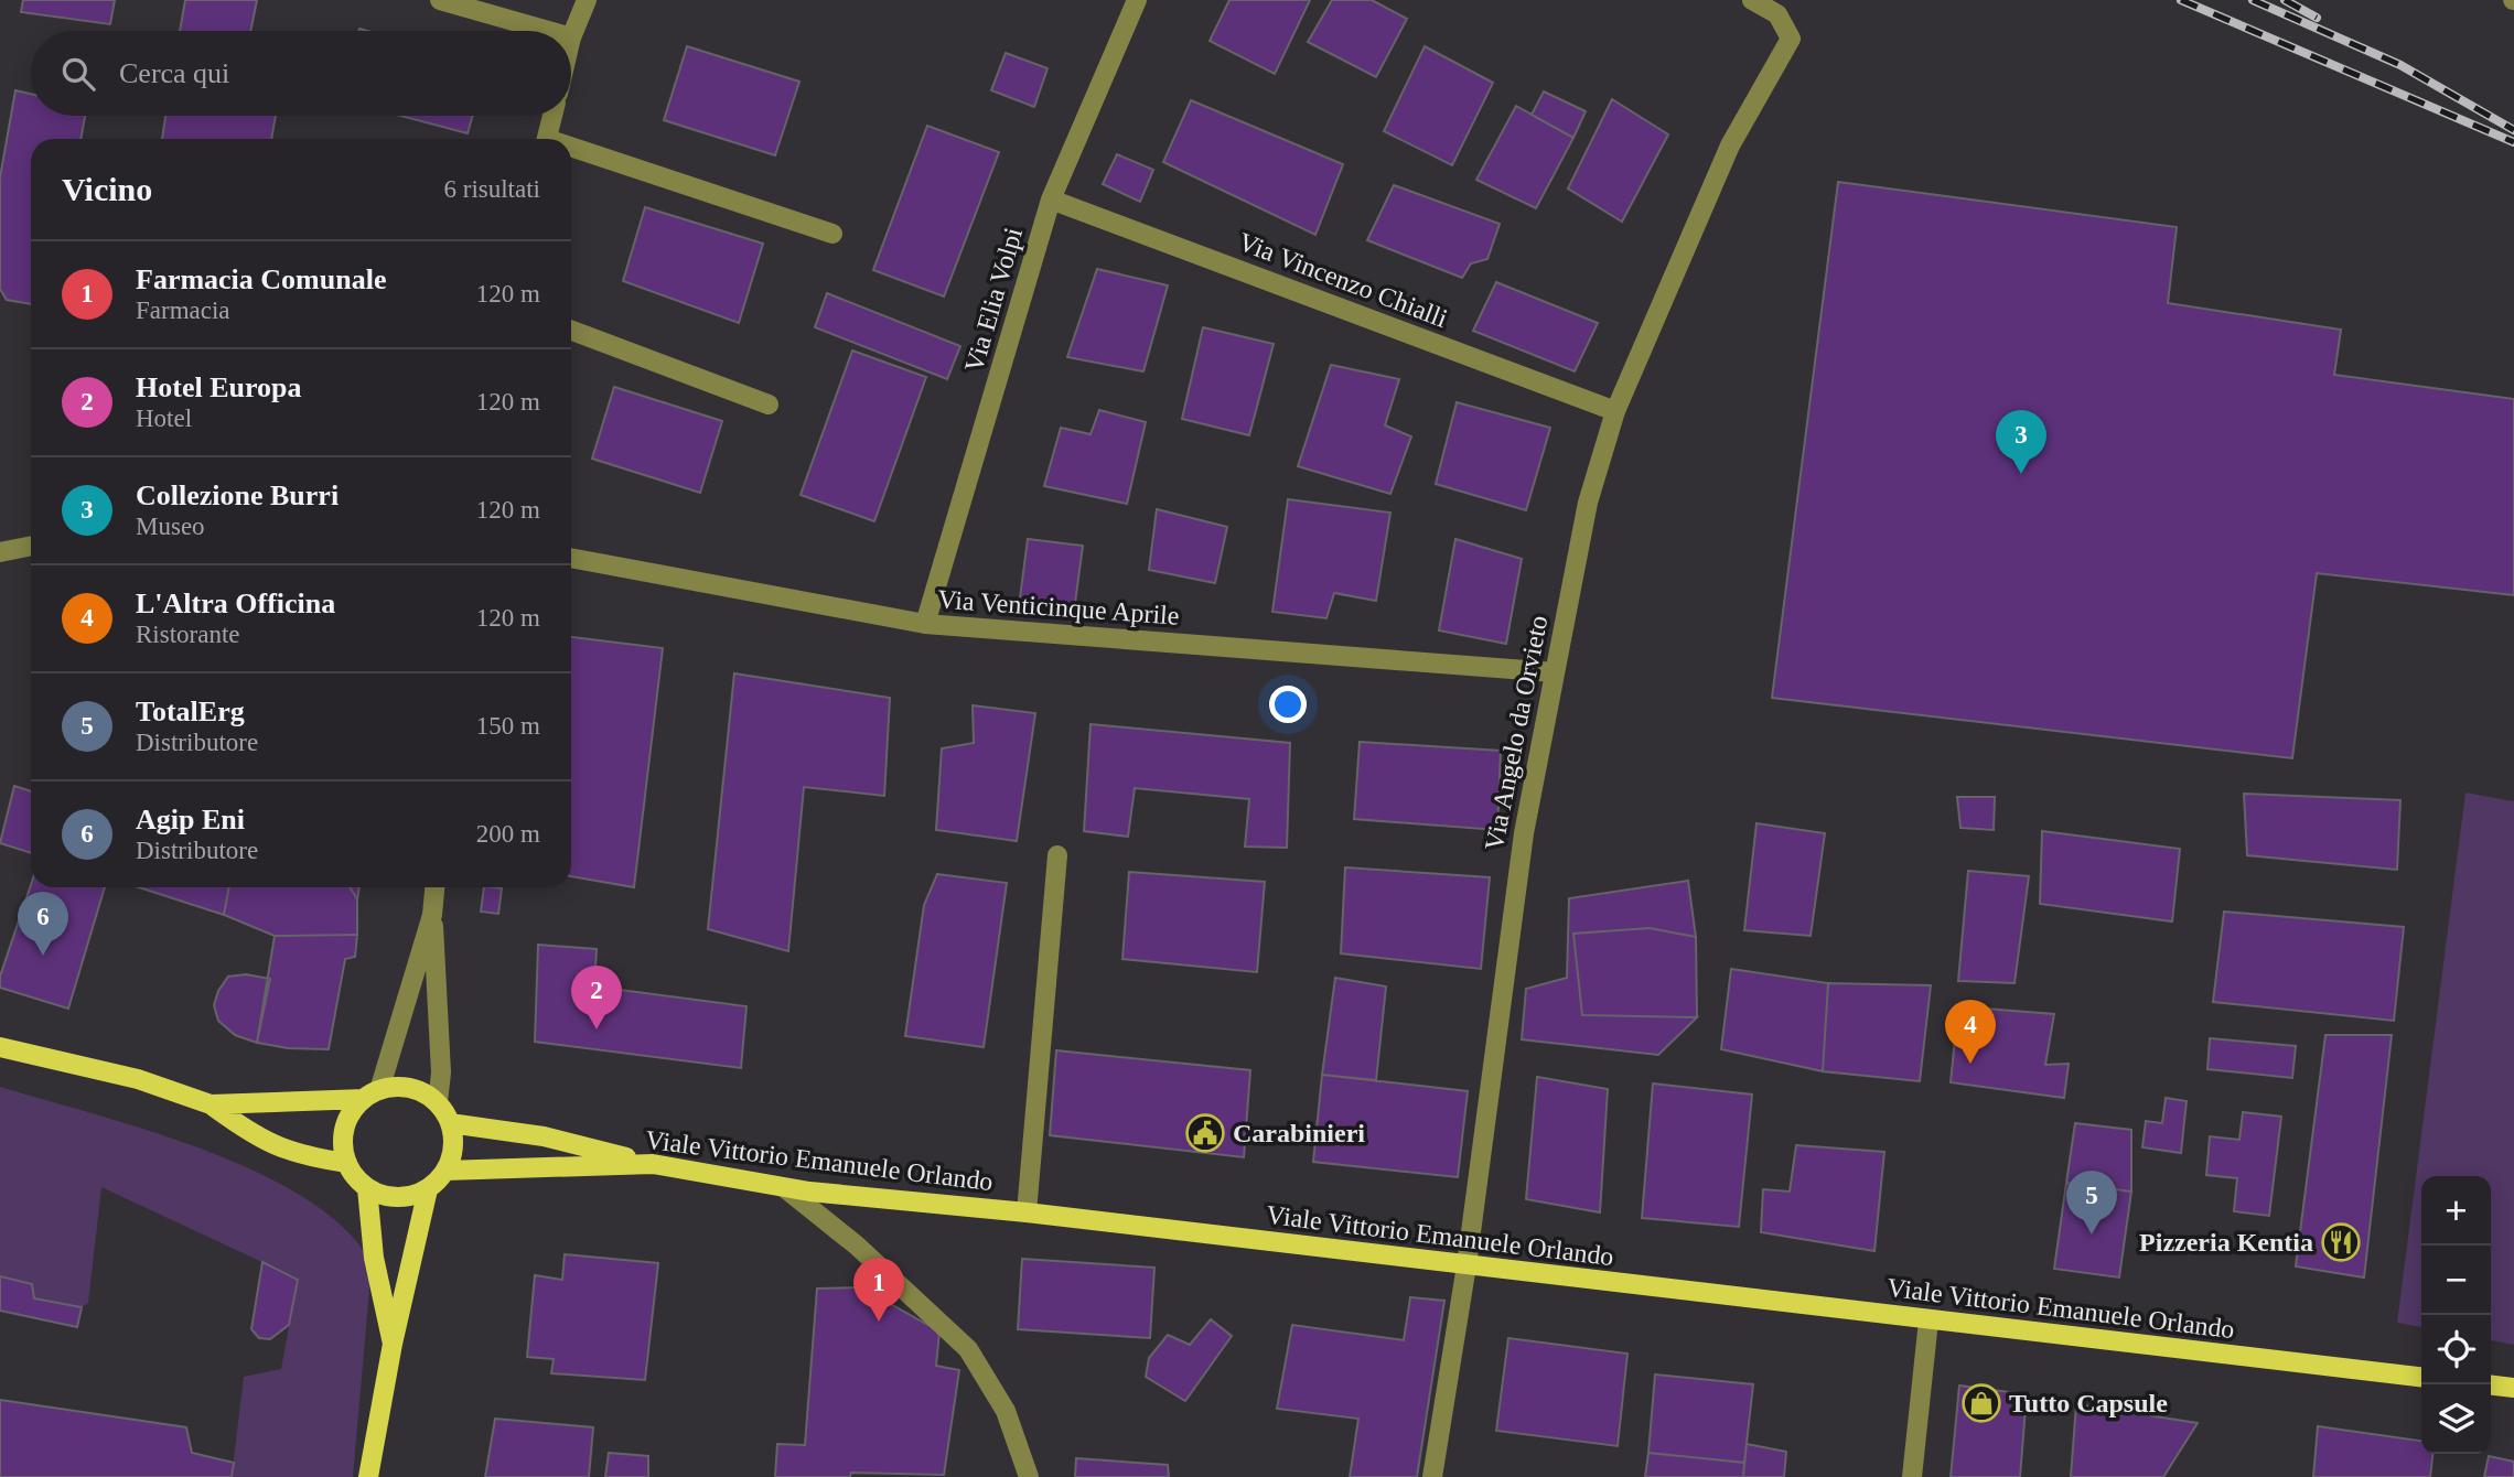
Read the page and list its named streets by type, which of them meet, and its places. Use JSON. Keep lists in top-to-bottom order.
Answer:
{
  "streets": {
    "main road": ["Viale Vittorio Emanuele Orlando"],
    "street": [
      "Via Vincenzo Chialli",
      "Via Elia Volpi",
      "Via Venticinque Aprile",
      "Via Angelo da Orvieto"
    ]
  },
  "crossings": [
    ["Via Vincenzo Chialli", "Via Elia Volpi"],
    ["Via Vincenzo Chialli", "Via Angelo da Orvieto"],
    ["Via Elia Volpi", "Via Venticinque Aprile"],
    ["Via Venticinque Aprile", "Via Angelo da Orvieto"],
    ["Via Angelo da Orvieto", "Viale Vittorio Emanuele Orlando"]
  ],
  "places": {
    "public building": ["Carabinieri"],
    "restaurant": ["Pizzeria Kentia"],
    "shop": ["Tutto Capsule"]
  },
  "page": {
    "search": "Cerca qui",
    "heading": ["Vicino", "6 risultati"],
    "list": [
      {
        "mark": "1",
        "name": "Farmacia Comunale",
        "note": "Farmacia",
        "value": "120 m"
      },
      {
        "mark": "2",
        "name": "Hotel Europa",
        "note": "Hotel",
        "value": "120 m"
      },
      {
        "mark": "3",
        "name": "Collezione Burri",
        "note": "Museo",
        "value": "120 m"
      },
      {
        "mark": "4",
        "name": "L'Altra Officina",
        "note": "Ristorante",
        "value": "120 m"
      },
      {
        "mark": "5",
        "name": "TotalErg",
        "note": "Distributore",
        "value": "150 m"
      },
      {
        "mark": "6",
        "name": "Agip Eni",
        "note": "Distributore",
        "value": "200 m"
      }
    ],
    "pins": [
      "3",
      "6",
      "2",
      "4",
      "5",
      "1"
    ],
    "map_buttons": ["+", "−"]
  }
}
